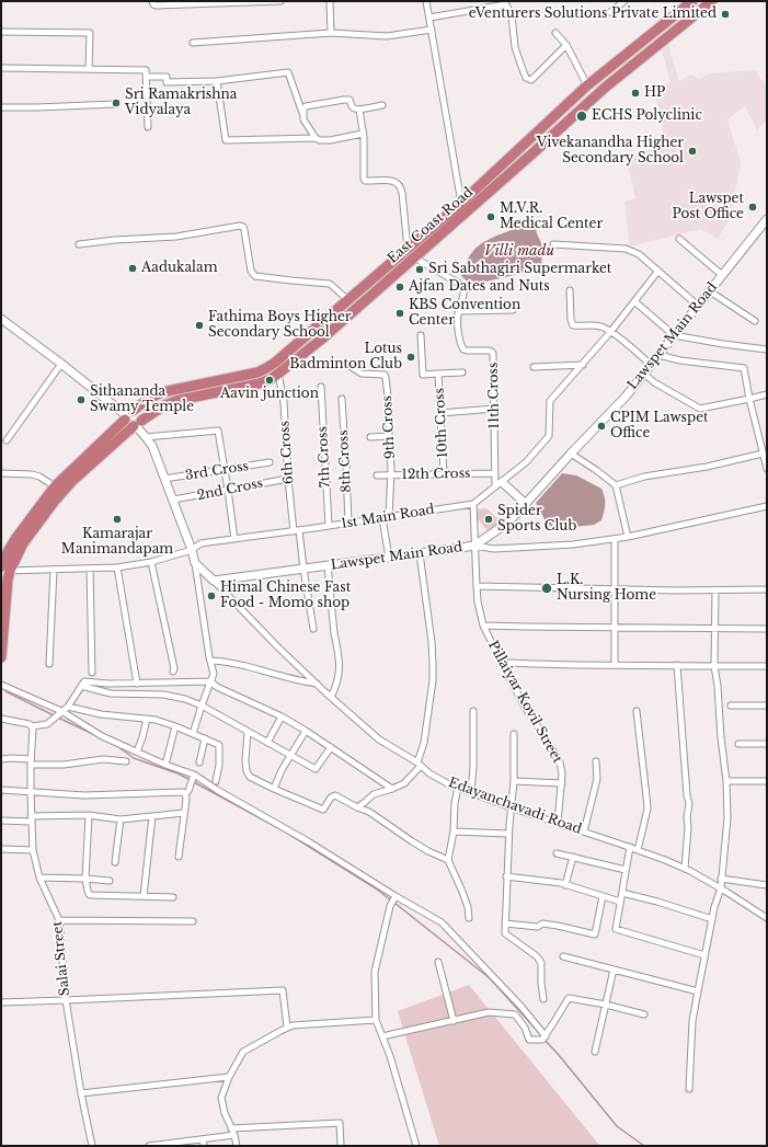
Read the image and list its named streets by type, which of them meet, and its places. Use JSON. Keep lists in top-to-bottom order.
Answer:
{
  "streets": {
    "highway": ["East Coast Road"],
    "street": [
      "Lawspet Main Road",
      "11th Cross",
      "10th Cross",
      "9th Cross",
      "6th Cross",
      "7th Cross",
      "8th Cross",
      "3rd Cross",
      "12th Cross",
      "2nd Cross",
      "1st Main Road",
      "Pillaiyar Kovil Street",
      "Edayanchavadi Road",
      "Salai Street"
    ]
  },
  "crossings": [
    ["East Coast Road", "11th Cross"],
    ["East Coast Road", "6th Cross"],
    ["East Coast Road", "1st Main Road"],
    ["Lawspet Main Road", "6th Cross"],
    ["Lawspet Main Road", "Pillaiyar Kovil Street"],
    ["Lawspet Main Road", "Edayanchavadi Road"],
    ["11th Cross", "12th Cross"],
    ["11th Cross", "1st Main Road"],
    ["10th Cross", "12th Cross"],
    ["9th Cross", "12th Cross"],
    ["9th Cross", "1st Main Road"],
    ["6th Cross", "2nd Cross"],
    ["6th Cross", "1st Main Road"],
    ["7th Cross", "1st Main Road"],
    ["8th Cross", "1st Main Road"],
    ["1st Main Road", "Pillaiyar Kovil Street"],
    ["Pillaiyar Kovil Street", "Edayanchavadi Road"]
  ],
  "water": ["Villi madu"],
  "places": [
    "eVenturers Solutions Private Limited",
    "HP",
    "Sri Ramakrishna Vidyalaya",
    "ECHS Polyclinic",
    "Vivekanandha Higher Secondary School",
    "Lawspet Post Office",
    "M.V.R. Medical Center",
    "Aadukalam",
    "Sri Sabthagiri Supermarket",
    "Ajfan Dates and Nuts",
    "KBS Convention Center",
    "Fathima Boys Higher Secondary School",
    "Lotus Badminton Club",
    "Aavin junction",
    "Sithananda Swamy Temple",
    "CPIM Lawspet Office",
    "Kamarajar Manimandapam",
    "Spider Sports Club",
    "L.K. Nursing Home",
    "Himal Chinese Fast Food - Momo shop"
  ]
}
